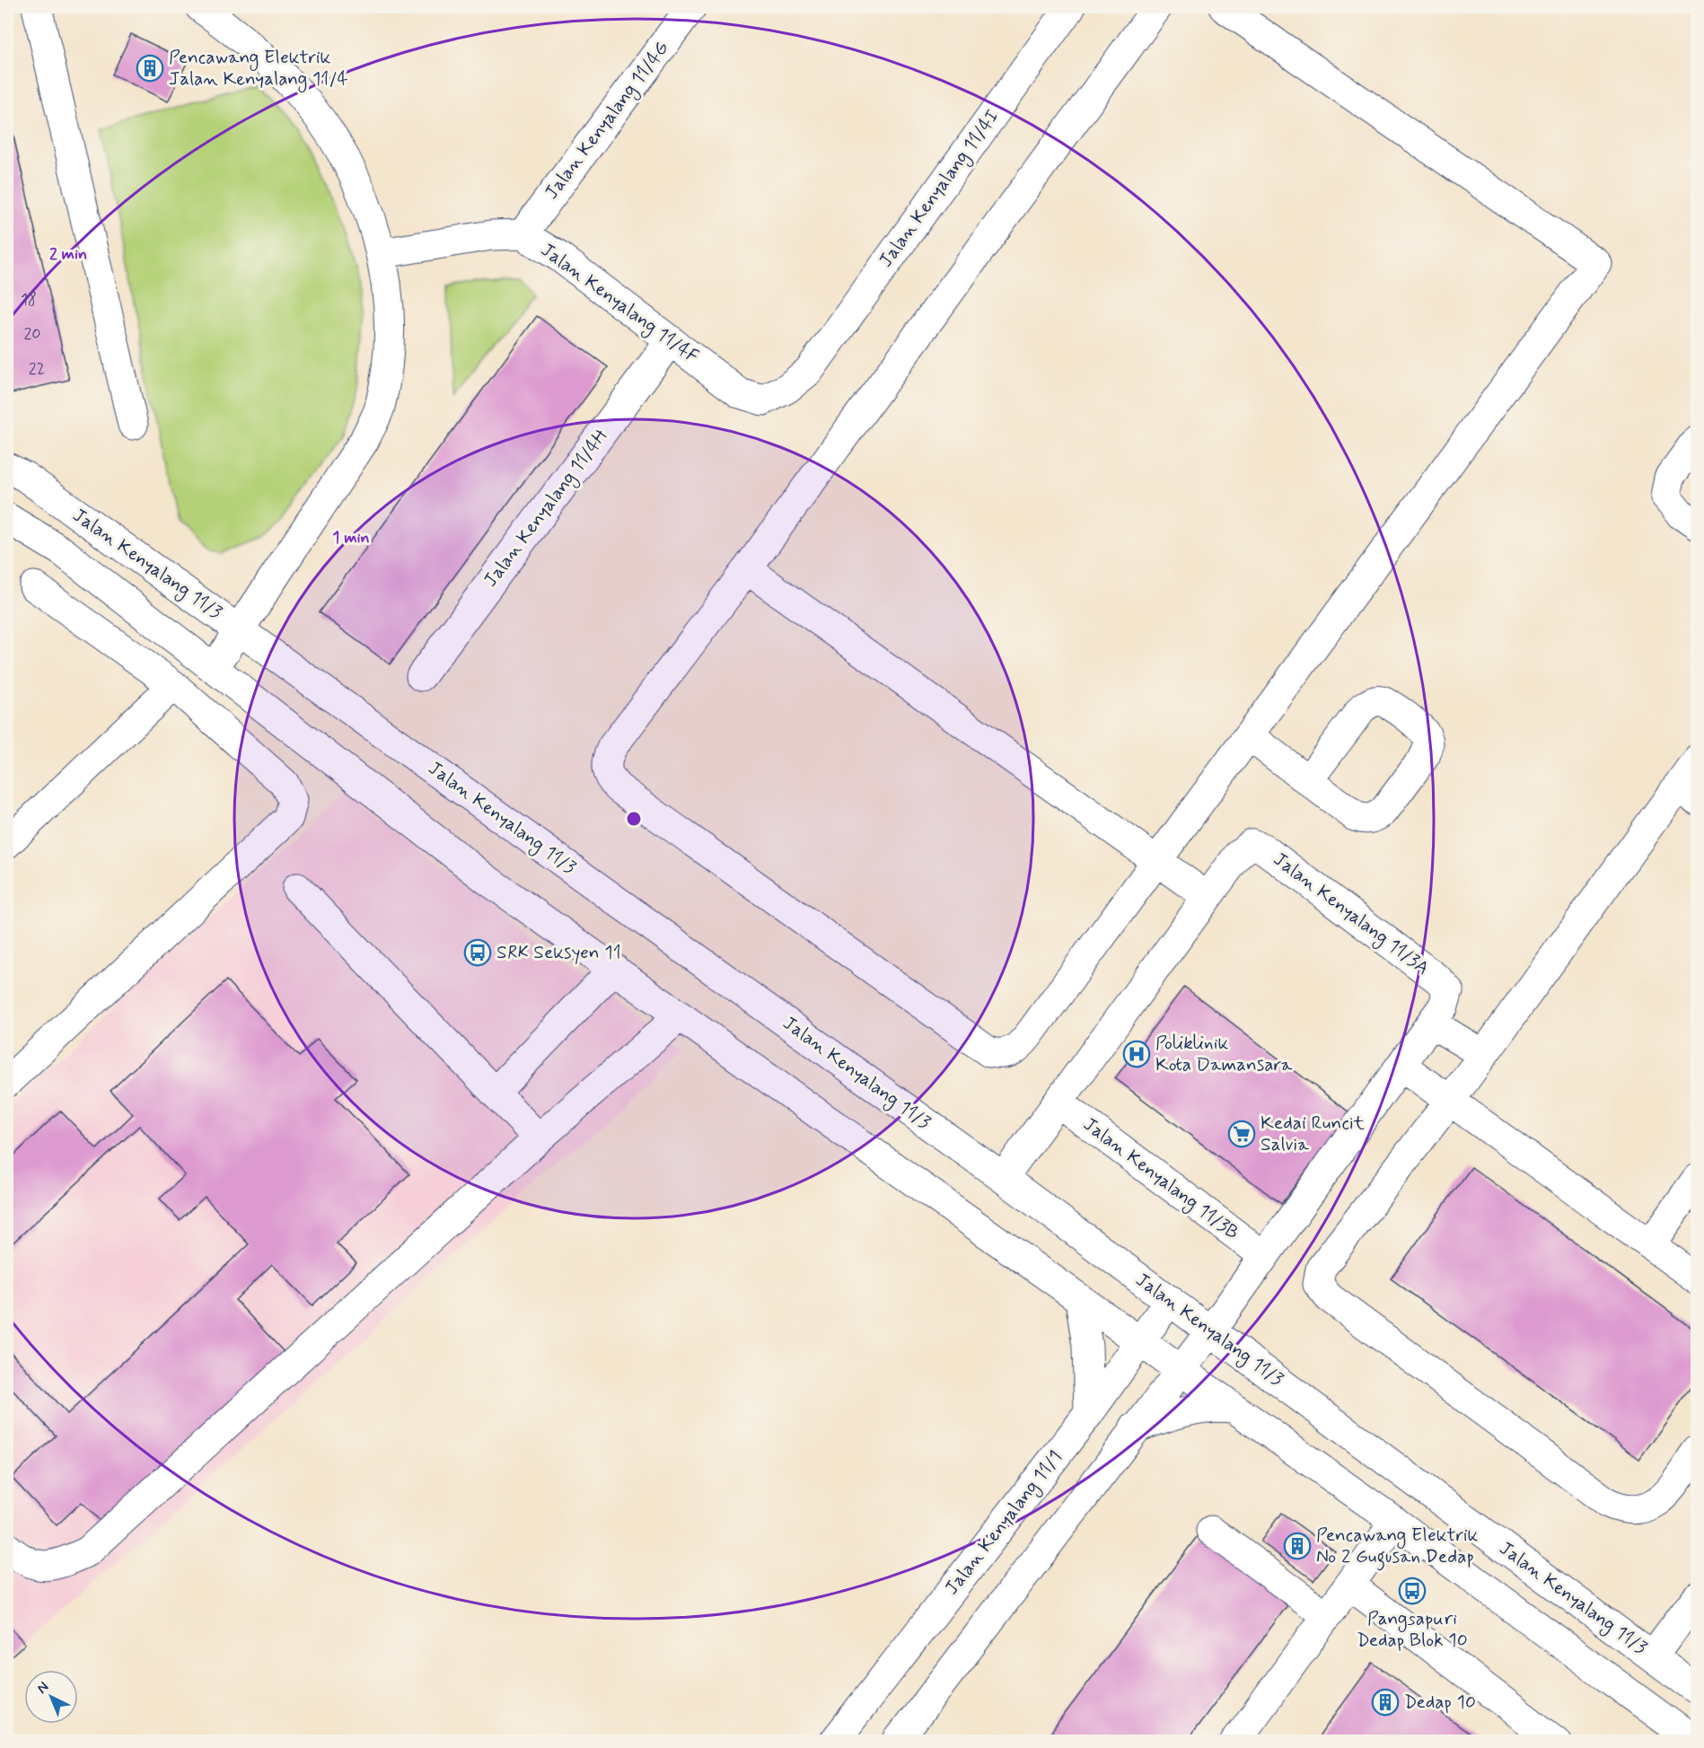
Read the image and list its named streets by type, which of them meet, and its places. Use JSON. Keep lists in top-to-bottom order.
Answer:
{
  "streets": {
    "street": [
      "Jalan Kenyalang 11/4G",
      "Jalan Kenyalang 11/4I",
      "Jalan Kenyalang 11/4F",
      "Jalan Kenyalang 11/4H",
      "Jalan Kenyalang 11/3",
      "Jalan Kenyalang 11/3A",
      "Jalan Kenyalang 11/3B",
      "Jalan Kenyalang 11/1"
    ]
  },
  "crossings": [
    ["Jalan Kenyalang 11/4G", "Jalan Kenyalang 11/4F"],
    ["Jalan Kenyalang 11/4I", "Jalan Kenyalang 11/4F"],
    ["Jalan Kenyalang 11/4F", "Jalan Kenyalang 11/4H"],
    ["Jalan Kenyalang 11/3", "Jalan Kenyalang 11/3A"],
    ["Jalan Kenyalang 11/3", "Jalan Kenyalang 11/1"],
    ["Jalan Kenyalang 11/3A", "Jalan Kenyalang 11/3B"]
  ],
  "places": {
    "building": ["Pencawang Elektrik Jalan Kenyalang 11/4", "Pencawang Elektrik No 2 Gugusan Dedap", "Dedap 10"],
    "bus stop": ["SRK Seksyen 11", "Pangsapuri Dedap Blok 10"],
    "hospital": ["Poliklinik Kota Damansara"],
    "supermarket": ["Kedai Runcit Salvia"]
  },
  "house_numbers": ["18", "20", "22"],
  "north": "top left",
  "rings": ["2 min", "1 min"]
}
